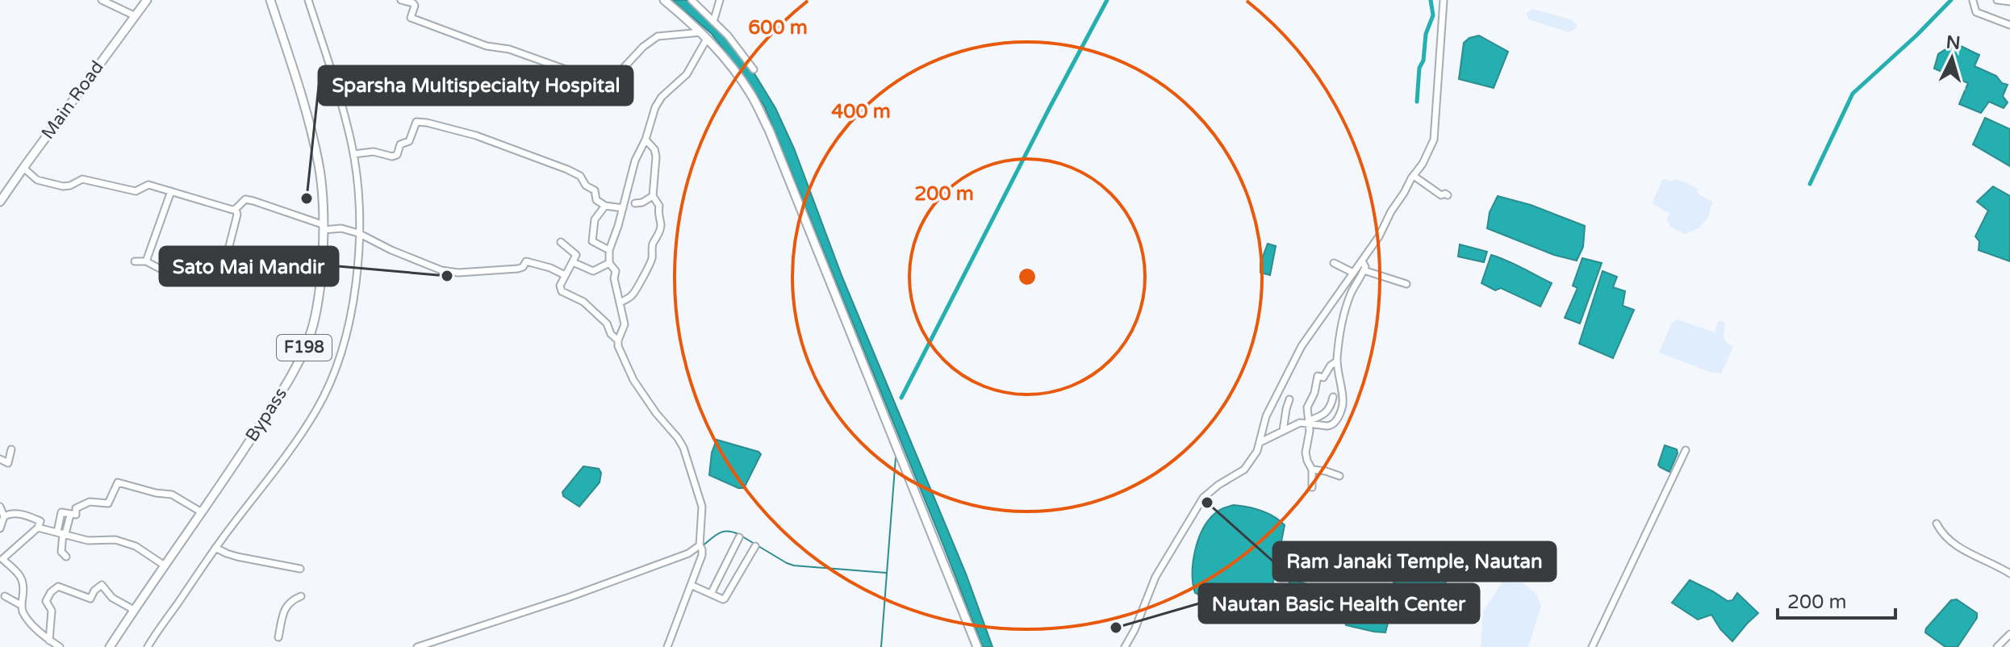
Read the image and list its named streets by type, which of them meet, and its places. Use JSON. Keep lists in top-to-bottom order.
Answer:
{
  "streets": {
    "main road": ["Main Road", "F198", "Bypass"]
  },
  "places": [
    "Sparsha Multispecialty Hospital",
    "Sato Mai Mandir",
    "Ram Janaki Temple, Nautan",
    "Nautan Basic Health Center"
  ],
  "scale_bar": "200 m",
  "north": "top",
  "rings": ["600 m", "400 m", "200 m"]
}
